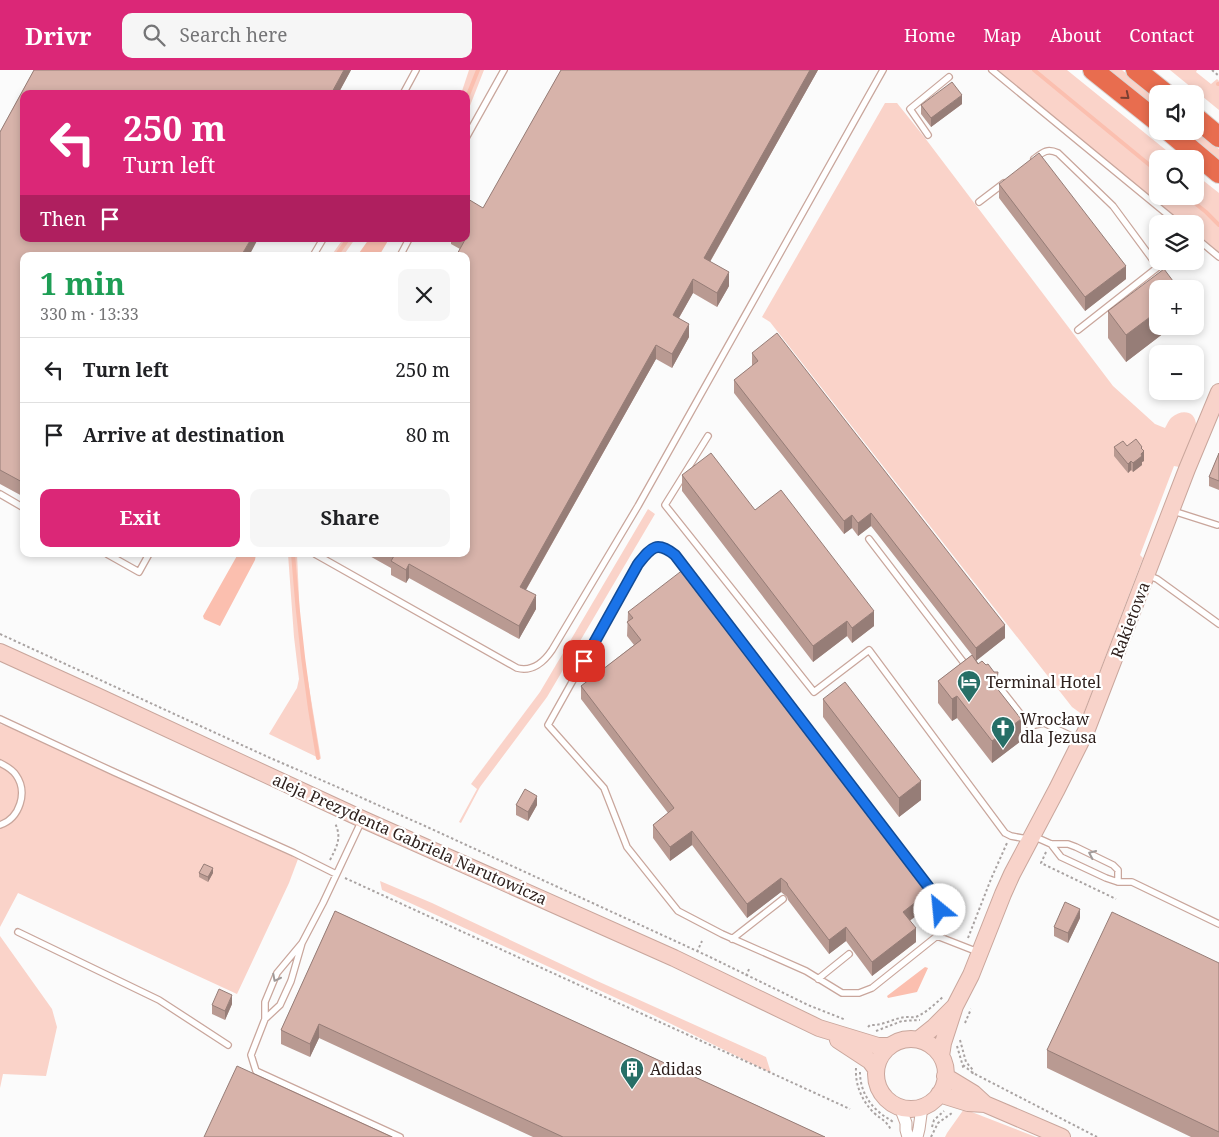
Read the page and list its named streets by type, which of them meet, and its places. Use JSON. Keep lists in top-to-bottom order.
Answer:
{
  "streets": {
    "street": ["Rakietowa", "aleja Prezydenta Gabriela Narutowicza"]
  },
  "crossings": [
    ["Rakietowa", "aleja Prezydenta Gabriela Narutowicza"]
  ],
  "places": {
    "hotel": ["Terminal Hotel"],
    "church": ["Wrocław dla Jezusa"],
    "building": ["Adidas"]
  },
  "page": {
    "header": "Drivr",
    "search": "Search here",
    "nav": [
      "Home",
      "Map",
      "About",
      "Contact"
    ],
    "map_buttons": ["+", "−"],
    "turn": ["250 m", "Turn left"],
    "then": "Then",
    "heading": ["1 min", "330 m · 13:33"],
    "list": [
      {
        "name": "Turn left",
        "value": "250 m"
      },
      {
        "name": "Arrive at destination",
        "value": "80 m"
      }
    ],
    "buttons": ["Exit", "Share"]
  }
}
